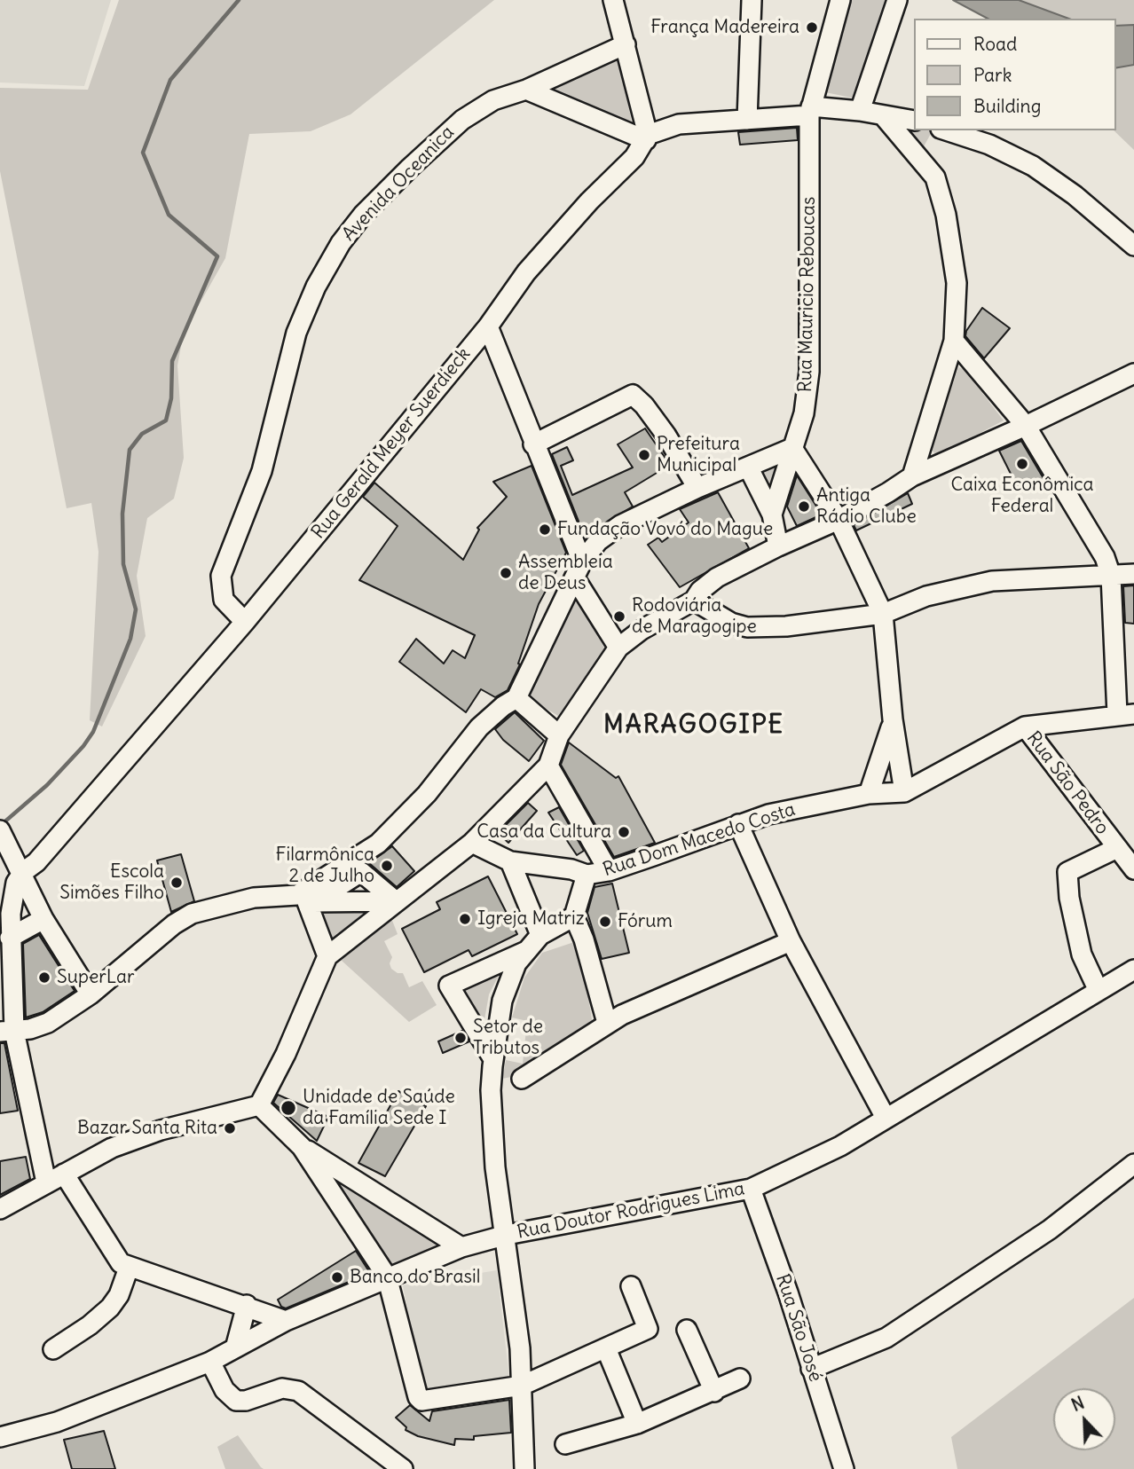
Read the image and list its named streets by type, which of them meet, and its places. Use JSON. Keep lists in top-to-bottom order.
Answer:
{
  "streets": {
    "street": [
      "Avenida Oceanica",
      "Rua Mauricio Reboucas",
      "Rua Gerald Meyer Suerdieck",
      "Rua São Pedro",
      "Rua Dom Macedo Costa",
      "Rua Doutor Rodrigues Lima",
      "Rua São José"
    ]
  },
  "crossings": [
    ["Avenida Oceanica", "Rua Gerald Meyer Suerdieck"],
    ["Rua São Pedro", "Rua Dom Macedo Costa"],
    ["Rua Doutor Rodrigues Lima", "Rua São José"]
  ],
  "districts": ["MARAGOGIPE"],
  "places": [
    "França Madereira",
    "Prefeitura Municipal",
    "Caixa Econômica Federal",
    "Antiga Rádio Clube",
    "Fundação Vovó do Mague",
    "Assembleia de Deus",
    "Rodoviária de Maragogipe",
    "Casa da Cultura",
    "Filarmônica 2 de Julho",
    "Escola Simões Filho",
    "Igreja Matriz",
    "Fórum",
    "SuperLar",
    "Setor de Tributos",
    "Unidade de Saúde da Família Sede I",
    "Bazar Santa Rita",
    "Banco do Brasil"
  ],
  "legend": ["Road", "Park", "Building"],
  "north": "top left"
}
